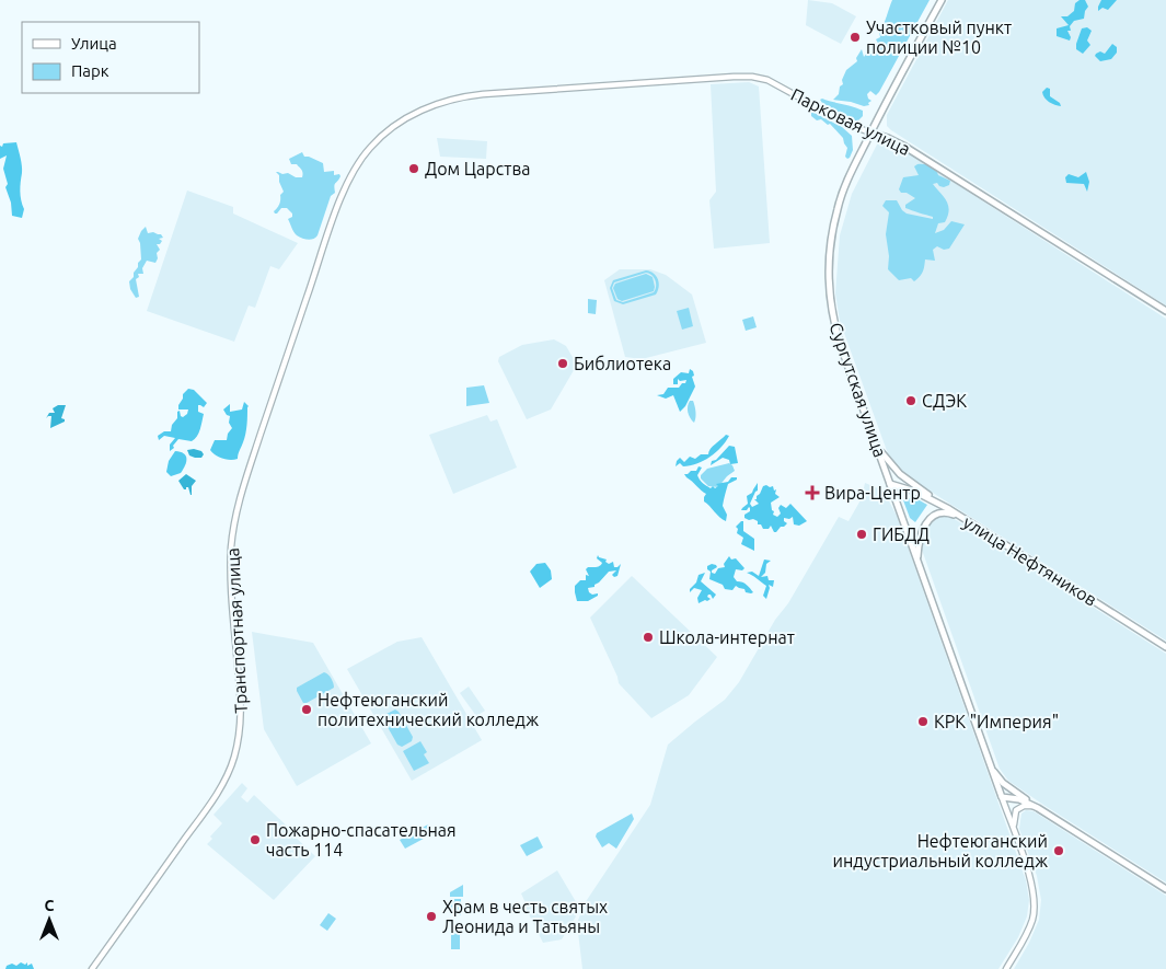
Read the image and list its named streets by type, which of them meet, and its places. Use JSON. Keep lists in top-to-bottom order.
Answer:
{
  "streets": {
    "main road": ["Парковая улица", "Сургутская улица", "улица Нефтяников"],
    "street": ["Транспортная улица"]
  },
  "crossings": [
    ["Парковая улица", "Сургутская улица"],
    ["Парковая улица", "Транспортная улица"],
    ["Сургутская улица", "улица Нефтяников"]
  ],
  "places": {
    "other": [
      "Участковый пункт полиции №10",
      "Дом Царства",
      "Библиотека",
      "СДЭК",
      "ГИБДД",
      "Школа-интернат",
      "Нефтеюганский политехнический колледж",
      "КРК \"Империя\"",
      "Пожарно-спасательная часть 114",
      "Нефтеюганский индустриальный колледж",
      "Храм в честь святых Леонида и Татьяны"
    ],
    "health": ["Вира-Центр"]
  },
  "legend": ["Улица", "Парк"],
  "north": "top"
}
